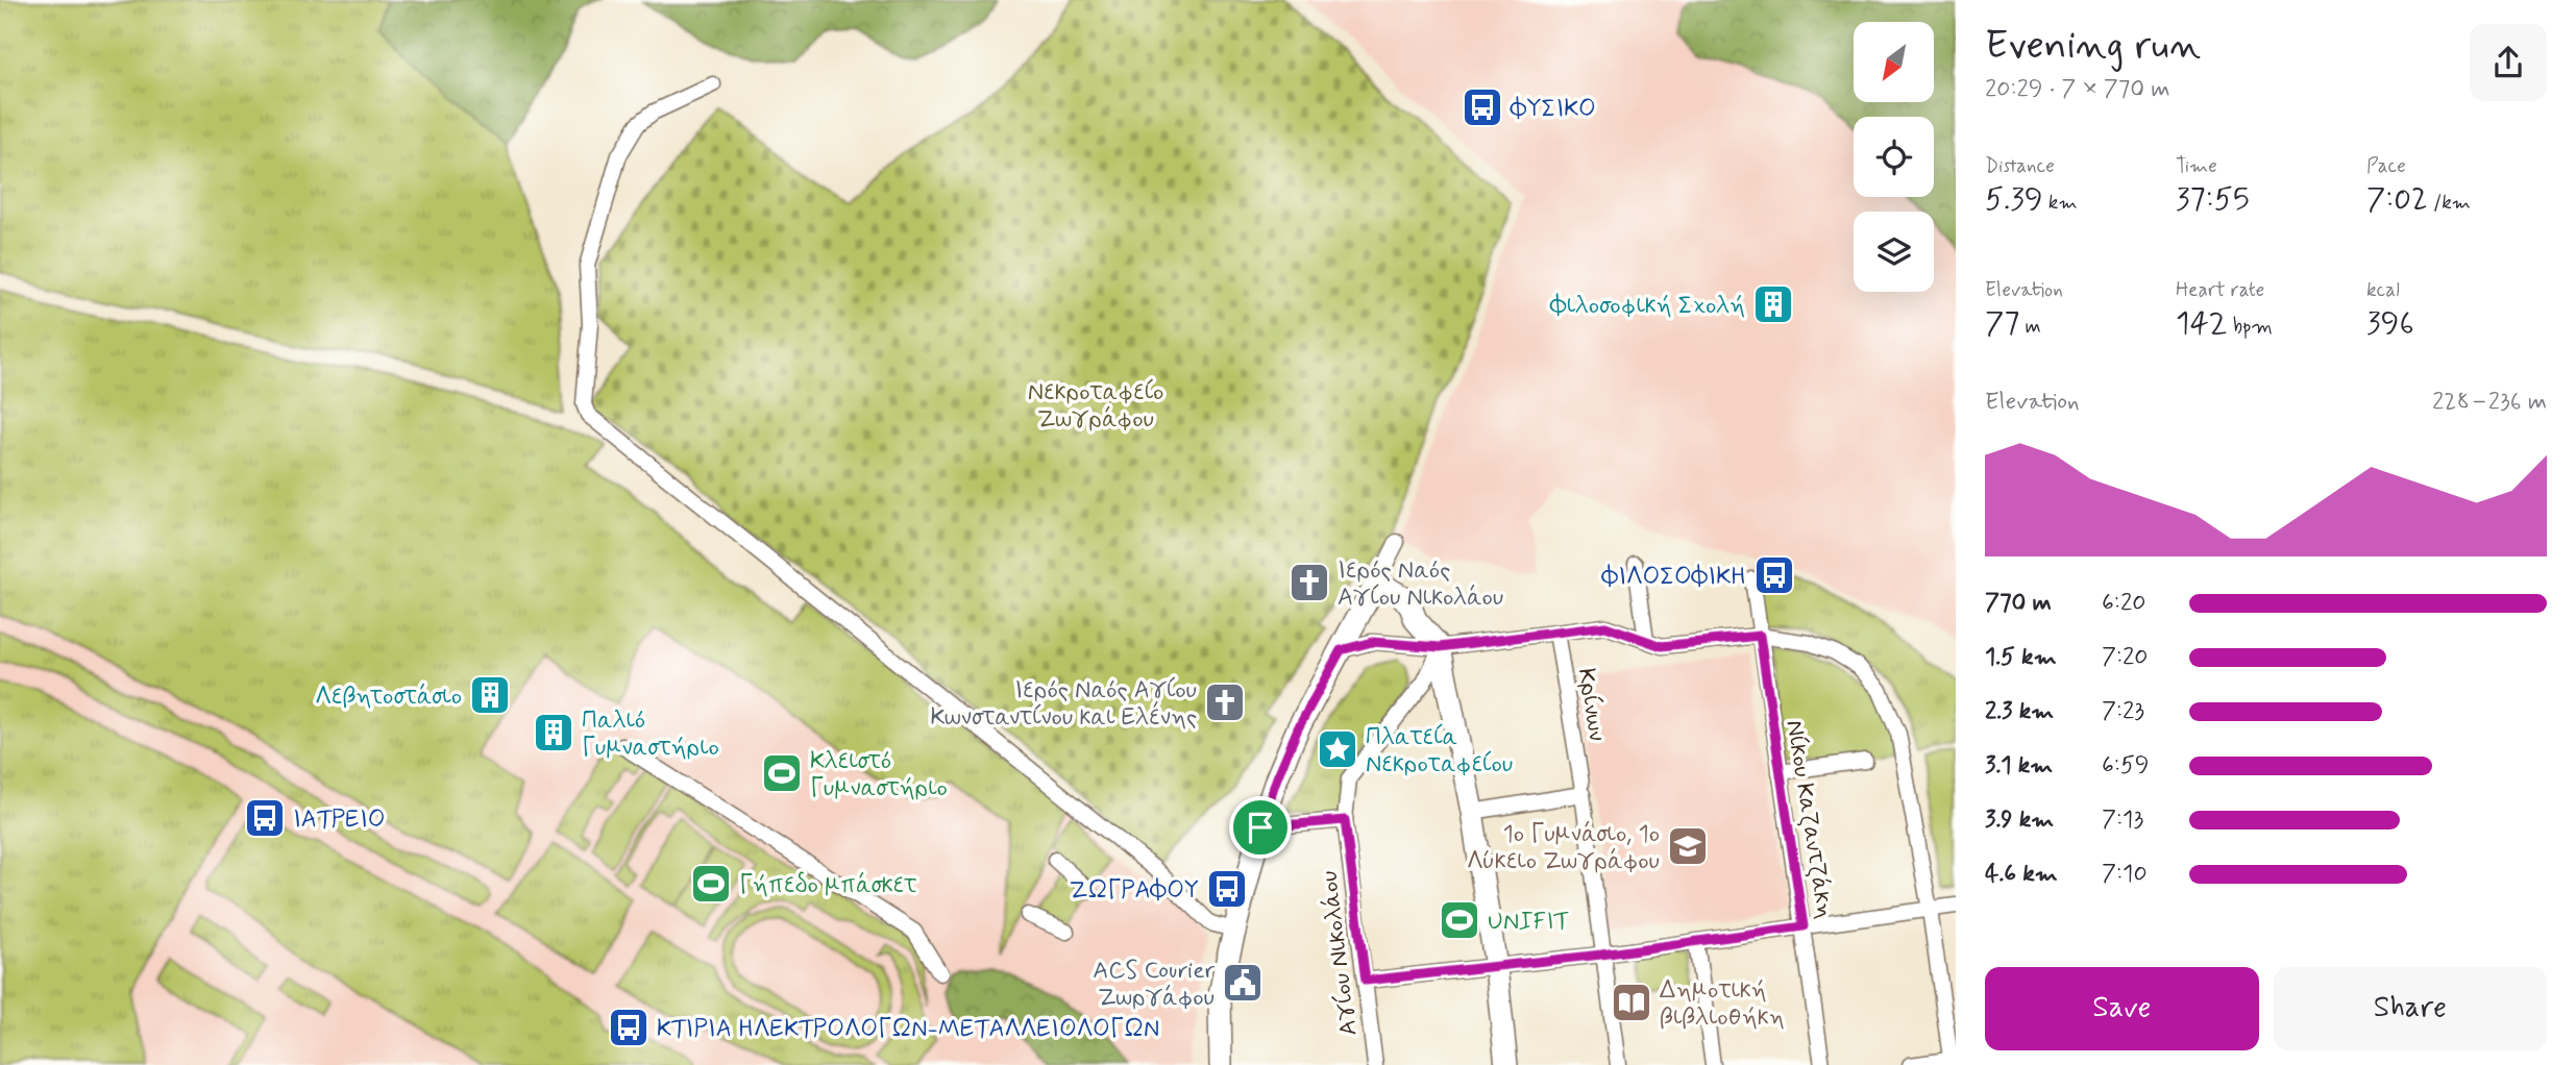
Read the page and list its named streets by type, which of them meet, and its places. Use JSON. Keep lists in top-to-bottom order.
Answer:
{
  "streets": {
    "street": ["Κρίνων", "Νίκου Καζαντζάκη", "Αγίου Νικολάου"]
  },
  "parks": ["Νεκροταφείο Ζωγράφου"],
  "places": {
    "bus stop": [
      "ΦΥΣΙΚΟ",
      "ΦΙΛΟΣΟΦΙΚΗ",
      "ΙΑΤΡΕΙΟ",
      "ΖΩΓΡΑΦΟΥ",
      "ΚΤΙΡΙΑ ΗΛΕΚΤΡΟΛΟΓΩΝ-ΜΕΤΑΛΛΕΙΟΛΟΓΩΝ"
    ],
    "building": ["Φιλοσοφική Σχολή", "Λεβητοστάσιο", "Παλιό Γυμναστήριο"],
    "church": ["Ιερός Ναός Αγίου Νικολάου", "Ιερός Ναός Αγίου Κωνσταντίνου και Ελένης"],
    "place": ["Πλατεία Νεκροταφείου"],
    "sports": ["Κλειστό Γυμναστήριο", "Γήπεδο μπάσκετ", "UNIFIT"],
    "school or university": ["1ο Γυμνάσιο, 1ο Λύκειο Ζωγράφου"],
    "public building": ["ACS Courier Ζωργάφου"],
    "library": ["Δημοτική βιβλιοθήκη"]
  },
  "north": "bottom left",
  "page": {
    "heading": ["Evening run", "20:29 · 7 × 770 m"],
    "stats": [
      ["Distance", "5.39 km"],
      ["Time", "37:55"],
      ["Pace", "7:02 /km"],
      ["Elevation", "77 m"],
      ["Heart rate", "142 bpm"],
      ["kcal", "396"]
    ],
    "chart": ["Elevation", "228–236 m"],
    "list": [
      {
        "name": "770 m",
        "note": "6:20"
      },
      {
        "name": "1.5 km",
        "note": "7:20"
      },
      {
        "name": "2.3 km",
        "note": "7:23"
      },
      {
        "name": "3.1 km",
        "note": "6:59"
      },
      {
        "name": "3.9 km",
        "note": "7:13"
      },
      {
        "name": "4.6 km",
        "note": "7:10"
      }
    ],
    "buttons": ["Save", "Share"]
  }
}
